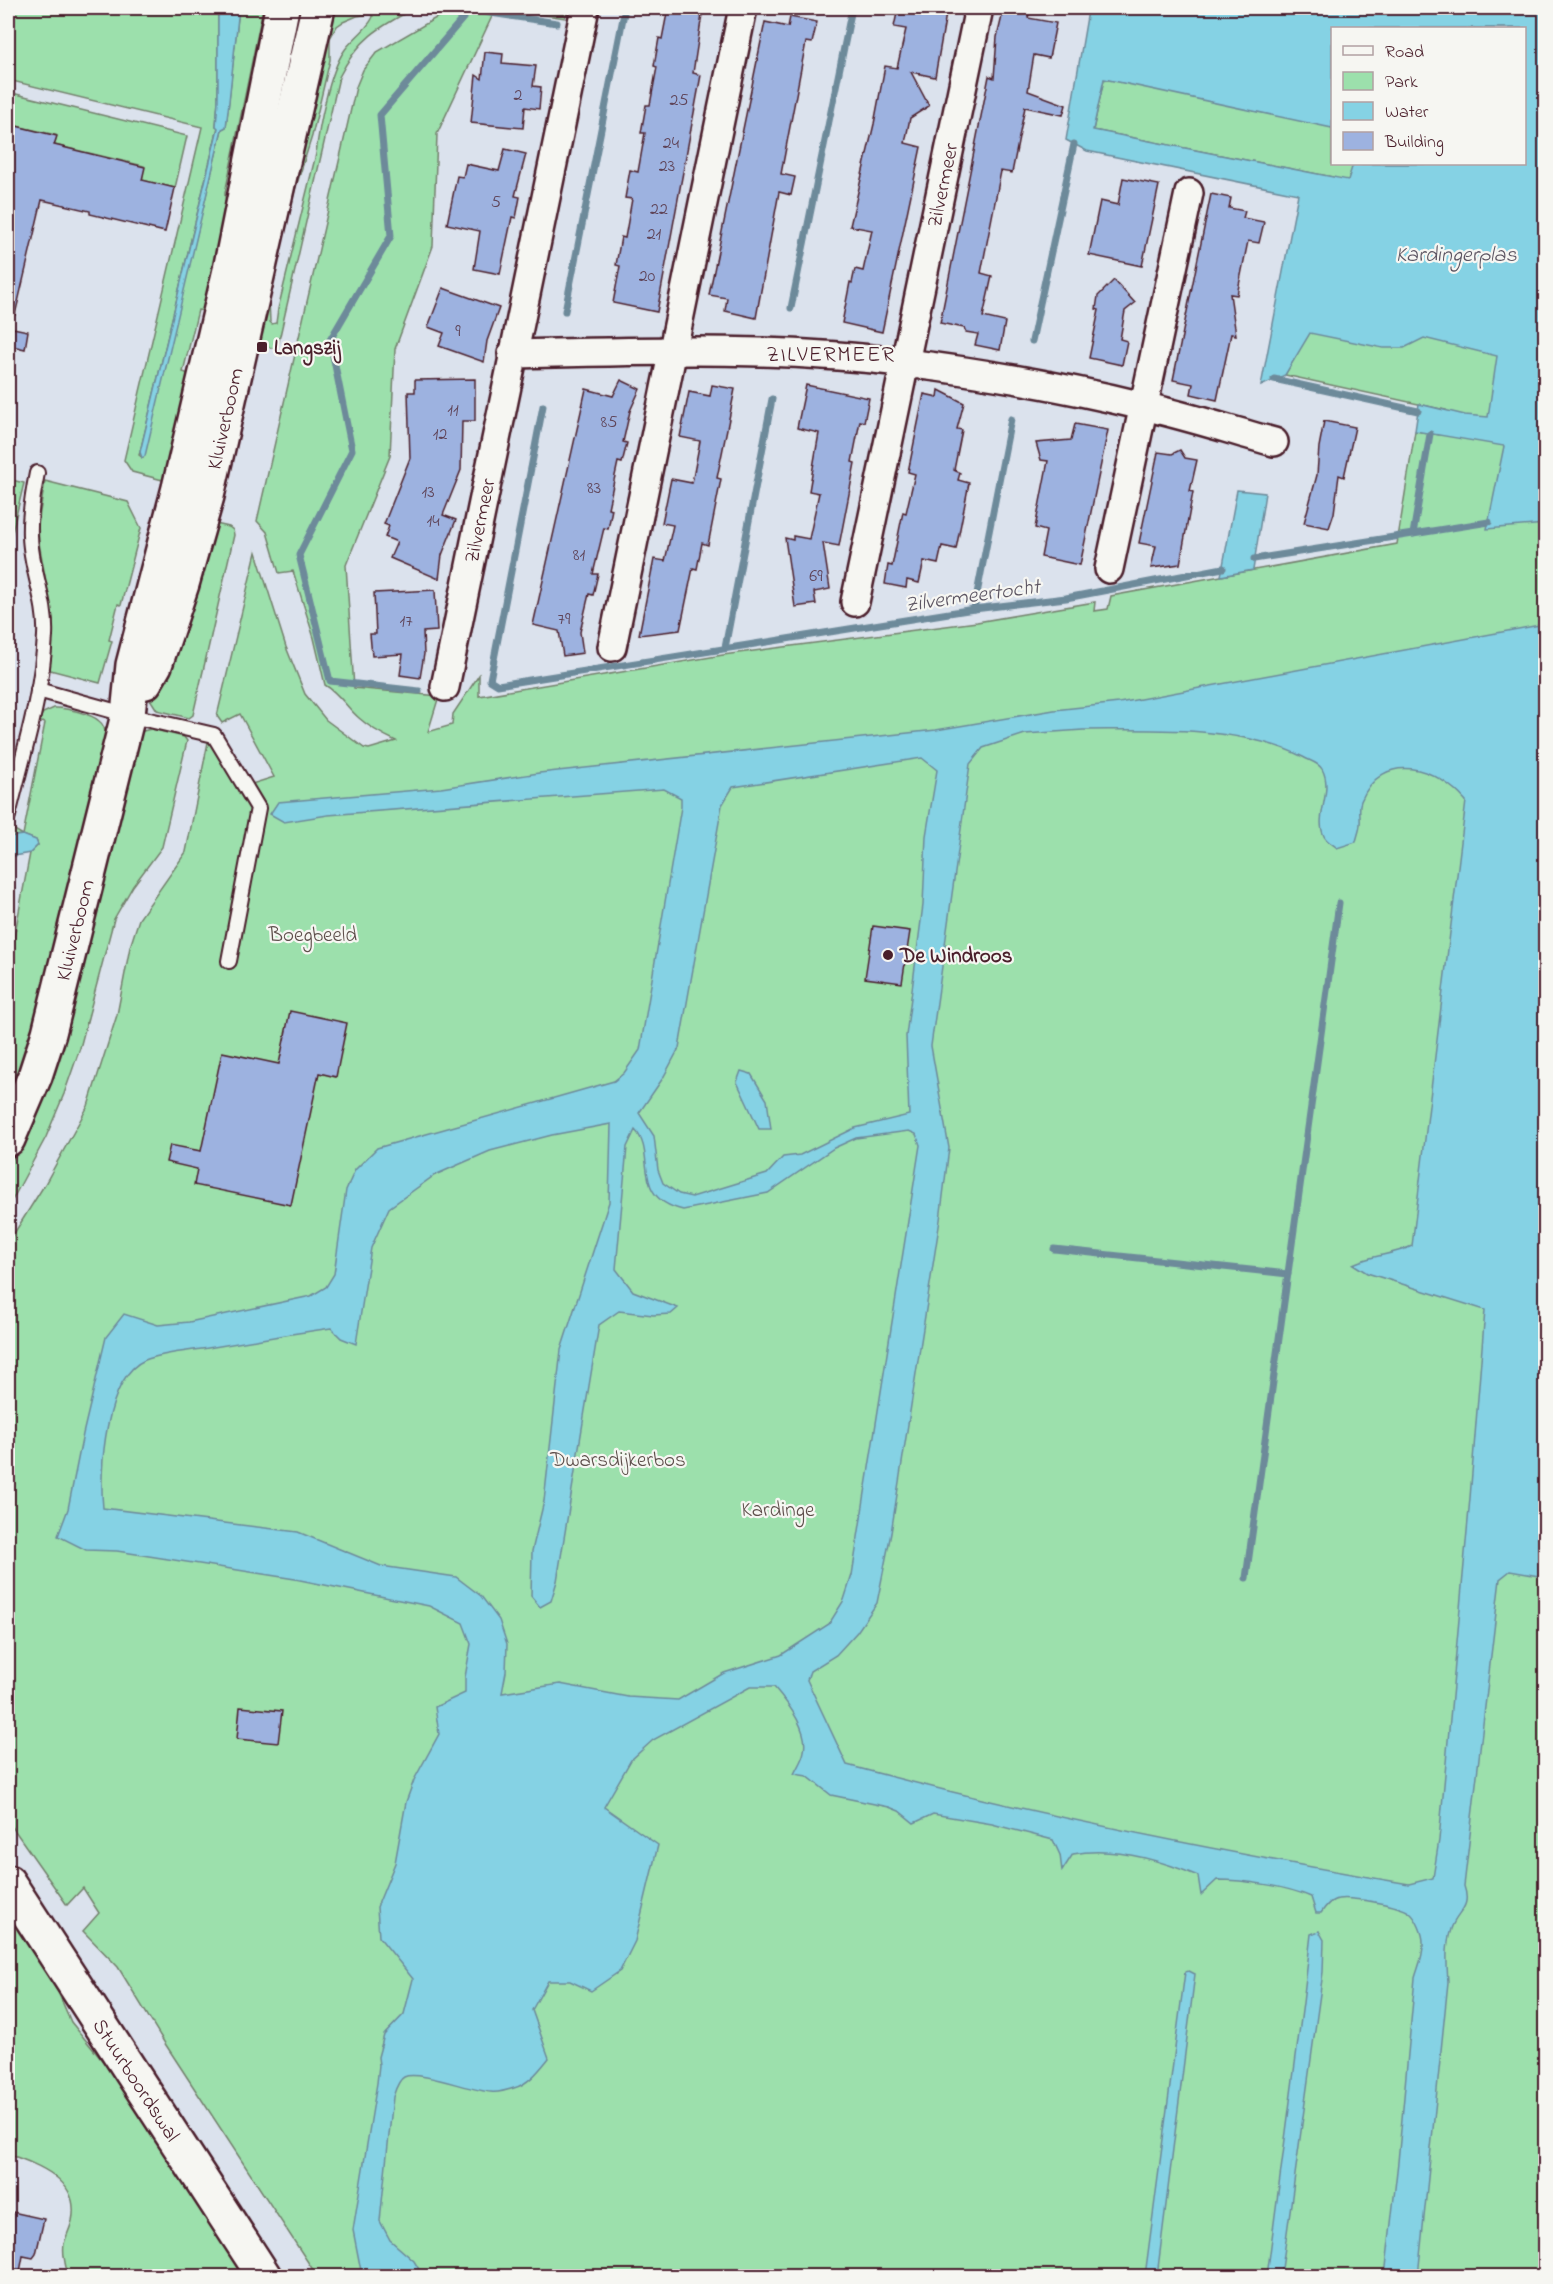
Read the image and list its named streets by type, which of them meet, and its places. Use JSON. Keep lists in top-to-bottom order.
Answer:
{
  "streets": {
    "main road": ["Kluiverboom", "Stuurboordswal"],
    "street": ["Zilvermeer"]
  },
  "districts": ["ZILVERMEER"],
  "water": ["Kardingerplas", "Zilvermeertocht"],
  "parks": ["Boegbeeld", "Dwarsdijkerbos", "Kardinge"],
  "places": {
    "transit": ["Langszij"],
    "other": ["De Windroos"]
  },
  "house_numbers": [
    "2",
    "25",
    "24",
    "23",
    "5",
    "22",
    "21",
    "20",
    "9",
    "11",
    "85",
    "12",
    "83",
    "13",
    "14",
    "81",
    "69",
    "79",
    "17"
  ],
  "legend": [
    "Road",
    "Park",
    "Water",
    "Building"
  ]
}
